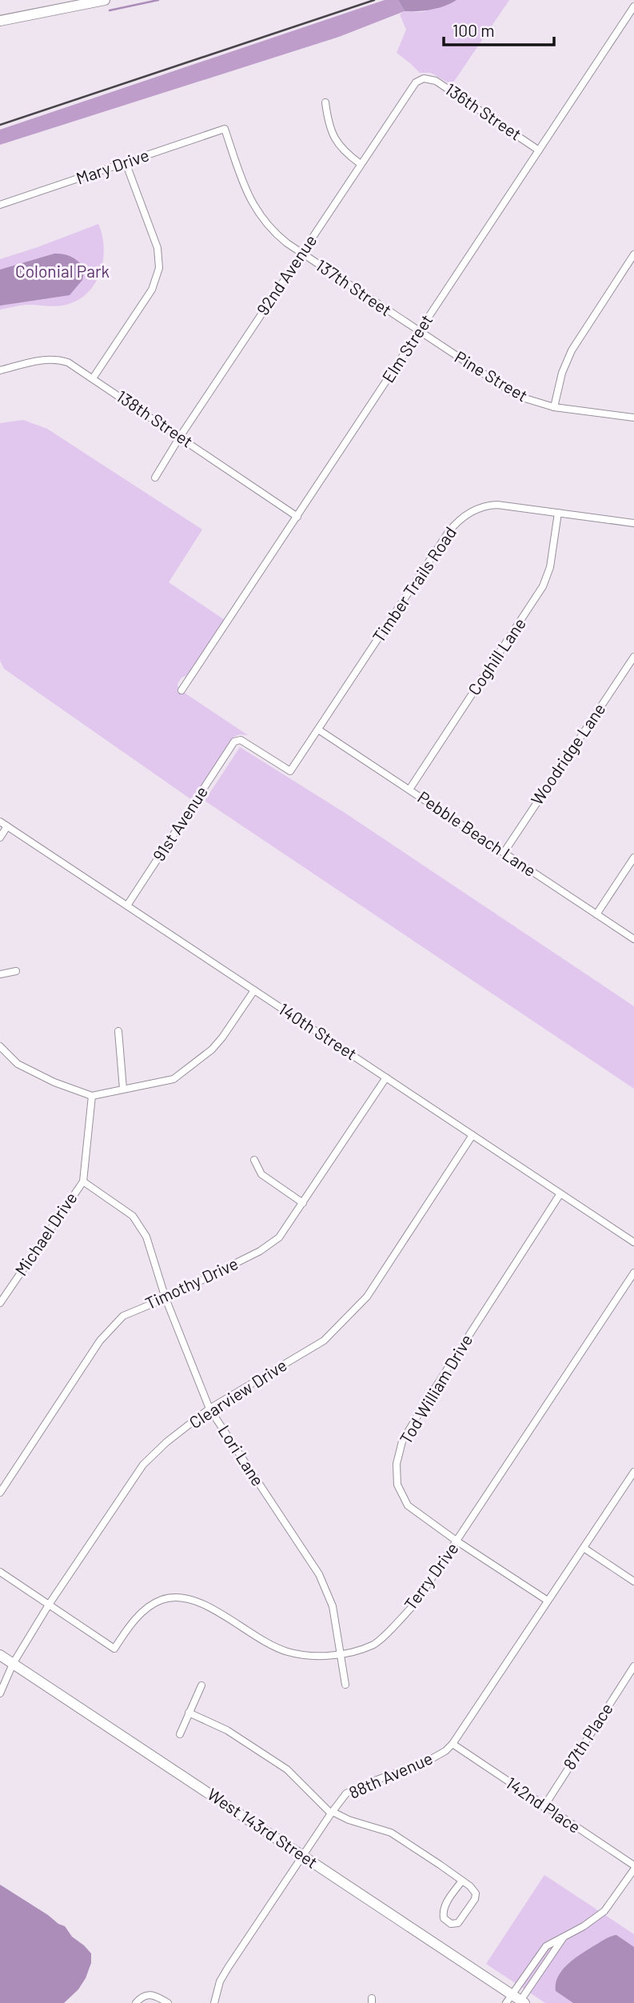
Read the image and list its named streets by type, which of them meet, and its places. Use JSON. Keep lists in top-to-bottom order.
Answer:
{
  "streets": {
    "main road": ["West 143rd Street"],
    "street": [
      "136th Street",
      "Mary Drive",
      "92nd Avenue",
      "137th Street",
      "Elm Street",
      "Pine Street",
      "138th Street",
      "Timber Trails Road",
      "Coghill Lane",
      "Woodridge Lane",
      "91st Avenue",
      "Pebble Beach Lane",
      "140th Street",
      "Michael Drive",
      "Timothy Drive",
      "Tod William Drive",
      "Clearview Drive",
      "Lori Lane",
      "Terry Drive",
      "87th Place",
      "88th Avenue",
      "142nd Place"
    ]
  },
  "crossings": [
    ["136th Street", "92nd Avenue"],
    ["136th Street", "Elm Street"],
    ["Mary Drive", "137th Street"],
    ["92nd Avenue", "137th Street"],
    ["92nd Avenue", "138th Street"],
    ["137th Street", "Elm Street"],
    ["137th Street", "Pine Street"],
    ["Elm Street", "Pine Street"],
    ["Elm Street", "138th Street"],
    ["Timber Trails Road", "Coghill Lane"],
    ["Timber Trails Road", "91st Avenue"],
    ["Timber Trails Road", "Pebble Beach Lane"],
    ["Coghill Lane", "Pebble Beach Lane"],
    ["Woodridge Lane", "Pebble Beach Lane"],
    ["91st Avenue", "140th Street"],
    ["140th Street", "Timothy Drive"],
    ["140th Street", "Tod William Drive"],
    ["140th Street", "Clearview Drive"],
    ["Michael Drive", "Lori Lane"],
    ["Timothy Drive", "Lori Lane"],
    ["Tod William Drive", "Terry Drive"],
    ["Tod William Drive", "88th Avenue"],
    ["Clearview Drive", "Lori Lane"],
    ["Clearview Drive", "Terry Drive"],
    ["Clearview Drive", "West 143rd Street"],
    ["Lori Lane", "Terry Drive"],
    ["87th Place", "142nd Place"],
    ["88th Avenue", "142nd Place"],
    ["88th Avenue", "West 143rd Street"]
  ],
  "parks": ["Colonial Park"],
  "scale_bar": "100 m"
}
